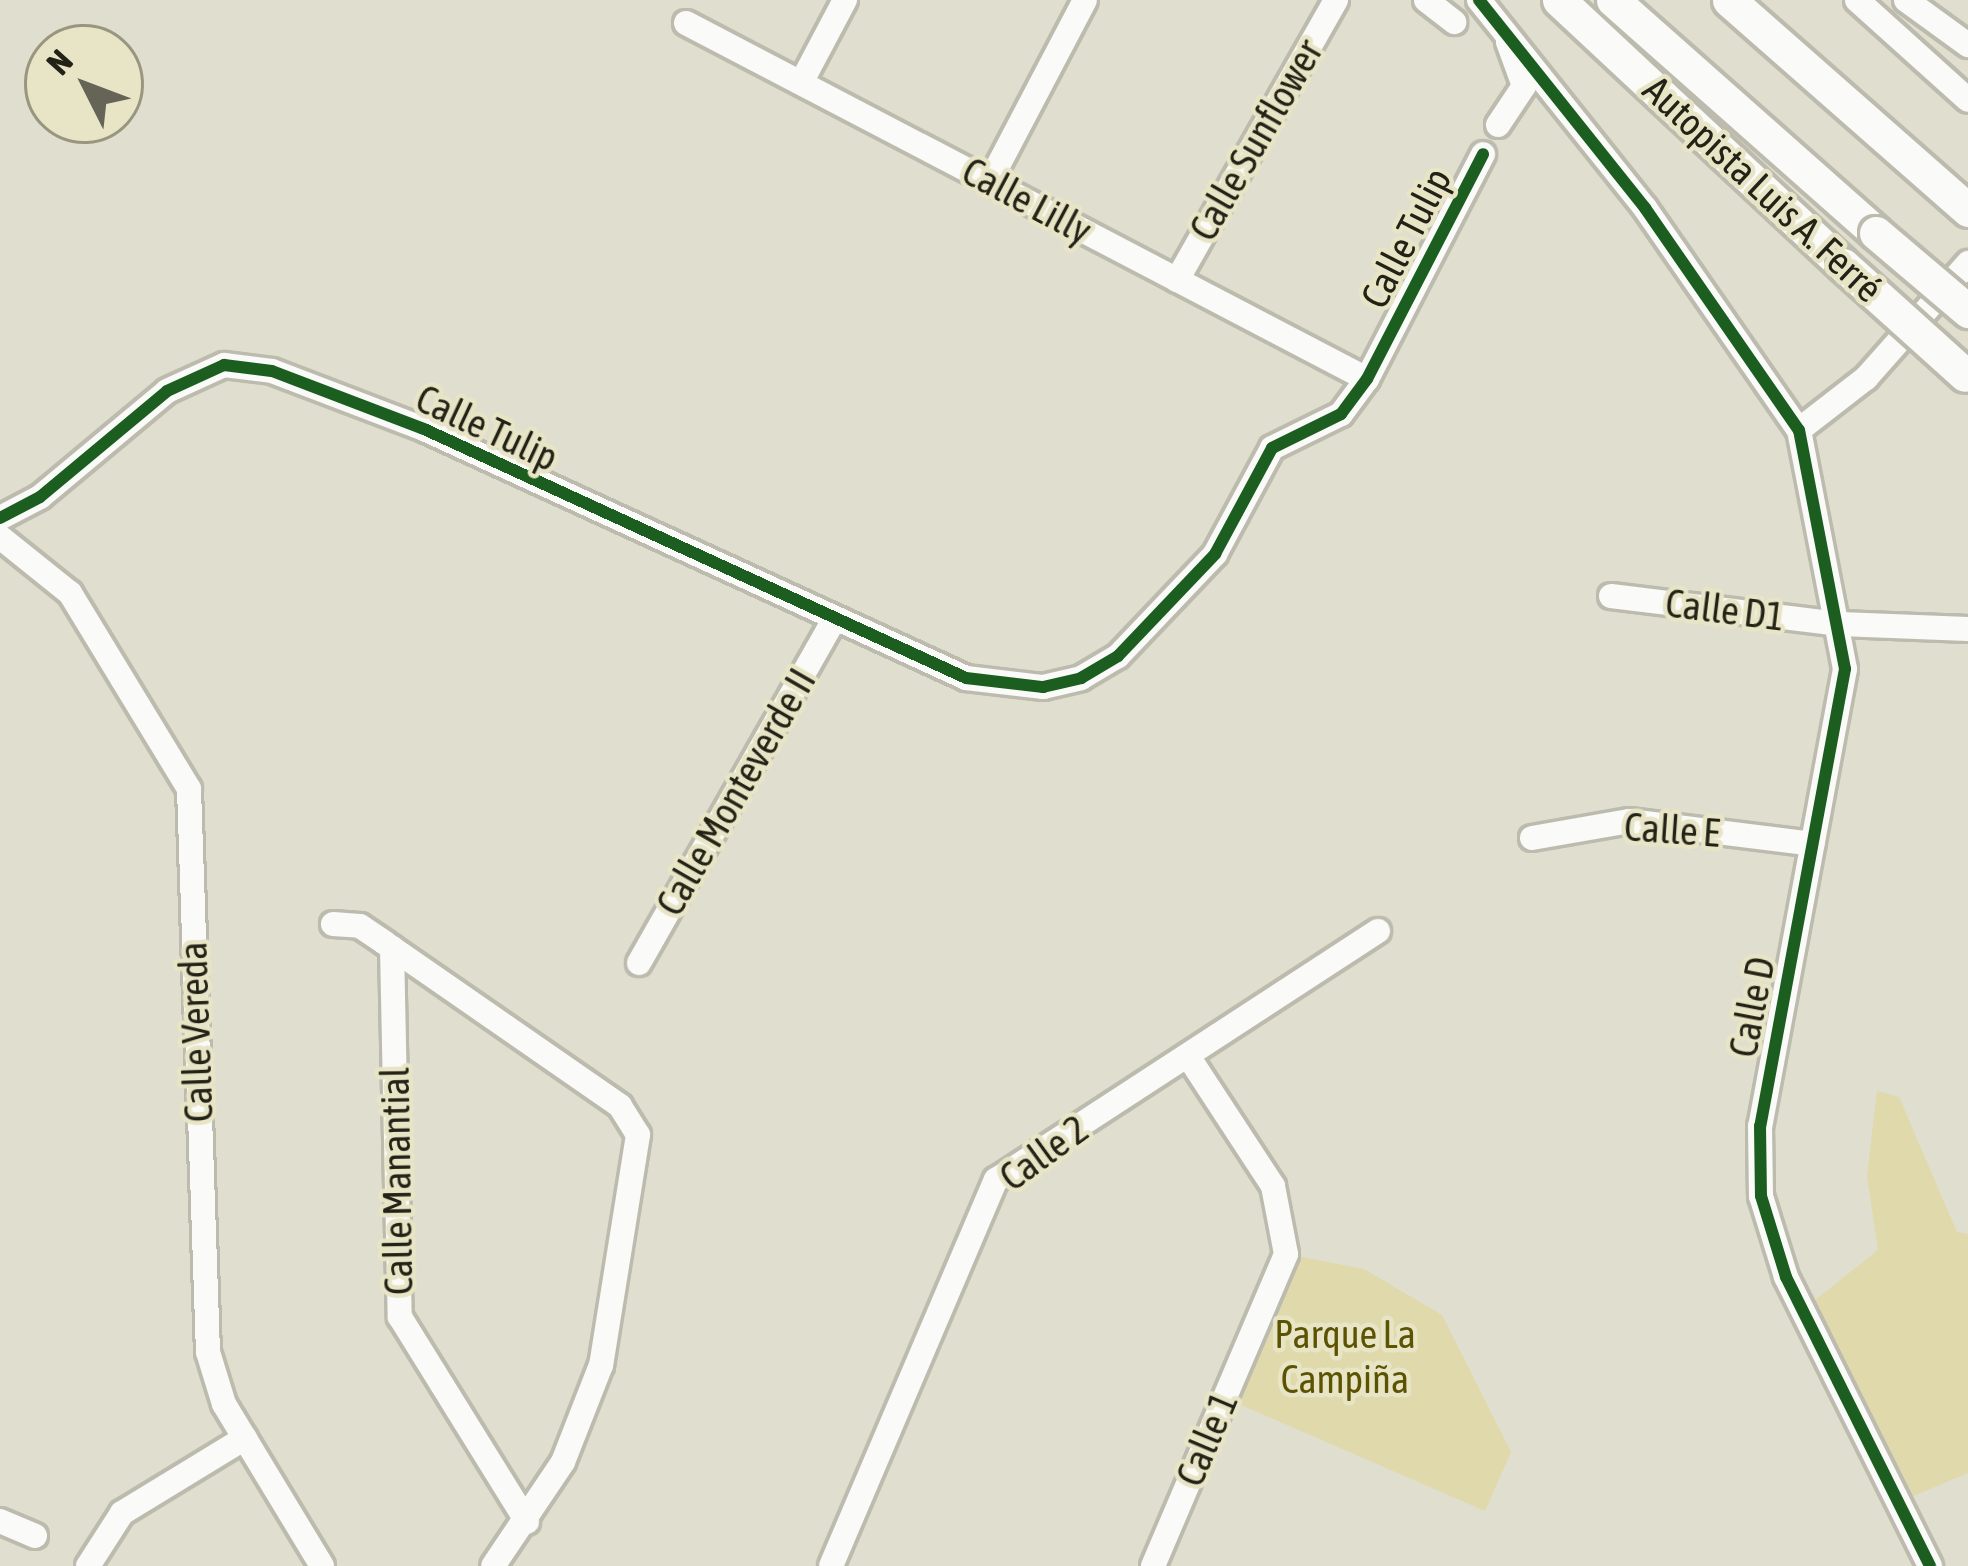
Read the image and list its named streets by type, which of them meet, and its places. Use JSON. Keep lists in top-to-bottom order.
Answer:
{
  "streets": {
    "highway": ["Autopista Luis A. Ferré"],
    "street": [
      "Calle Sunflower",
      "Calle Lilly",
      "Calle Tulip",
      "Calle D1",
      "Calle Monteverde II",
      "Calle E",
      "Calle D",
      "Calle Vereda",
      "Calle 2",
      "Calle Manantial",
      "Calle 1"
    ]
  },
  "crossings": [
    ["Calle Sunflower", "Calle Lilly"],
    ["Calle Lilly", "Calle Tulip"],
    ["Calle Tulip", "Calle Monteverde II"],
    ["Calle D1", "Calle D"],
    ["Calle E", "Calle D"],
    ["Calle 2", "Calle 1"]
  ],
  "parks": ["Parque La Campiña"],
  "north": "top left"
}
